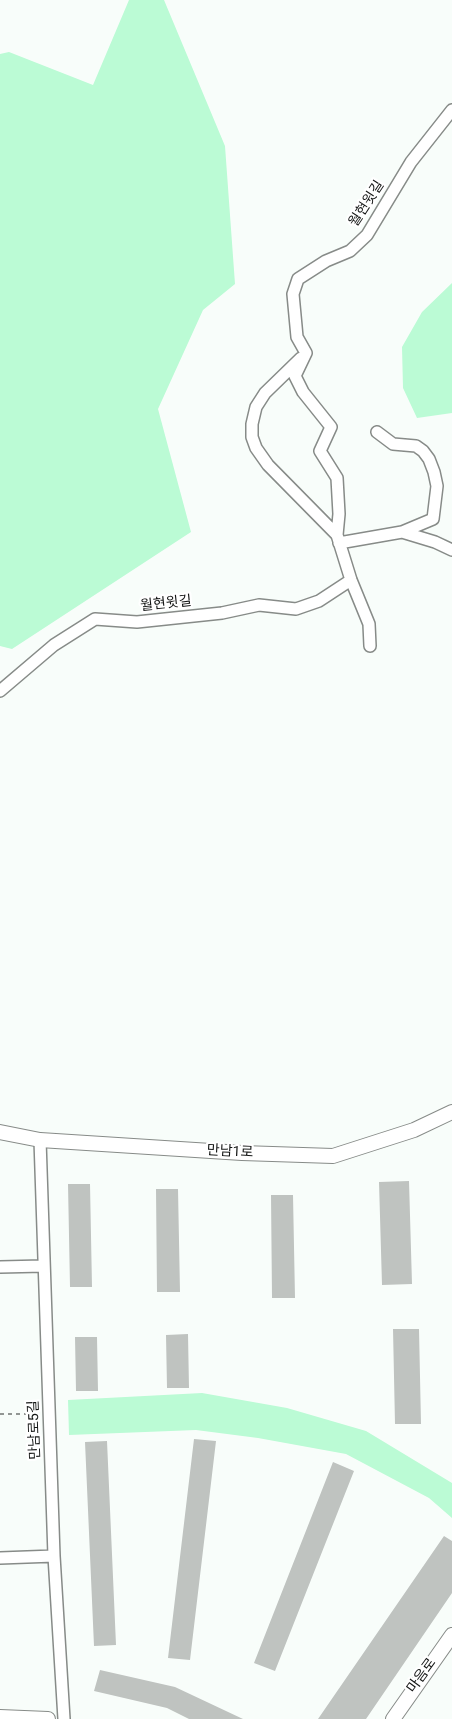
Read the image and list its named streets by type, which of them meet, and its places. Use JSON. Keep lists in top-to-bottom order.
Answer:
{
  "streets": {
    "street": [
      "월현윗길",
      "만남1로",
      "만남로5길",
      "마음로"
    ]
  },
  "crossings": [
    ["만남1로", "만남로5길"]
  ]
}
